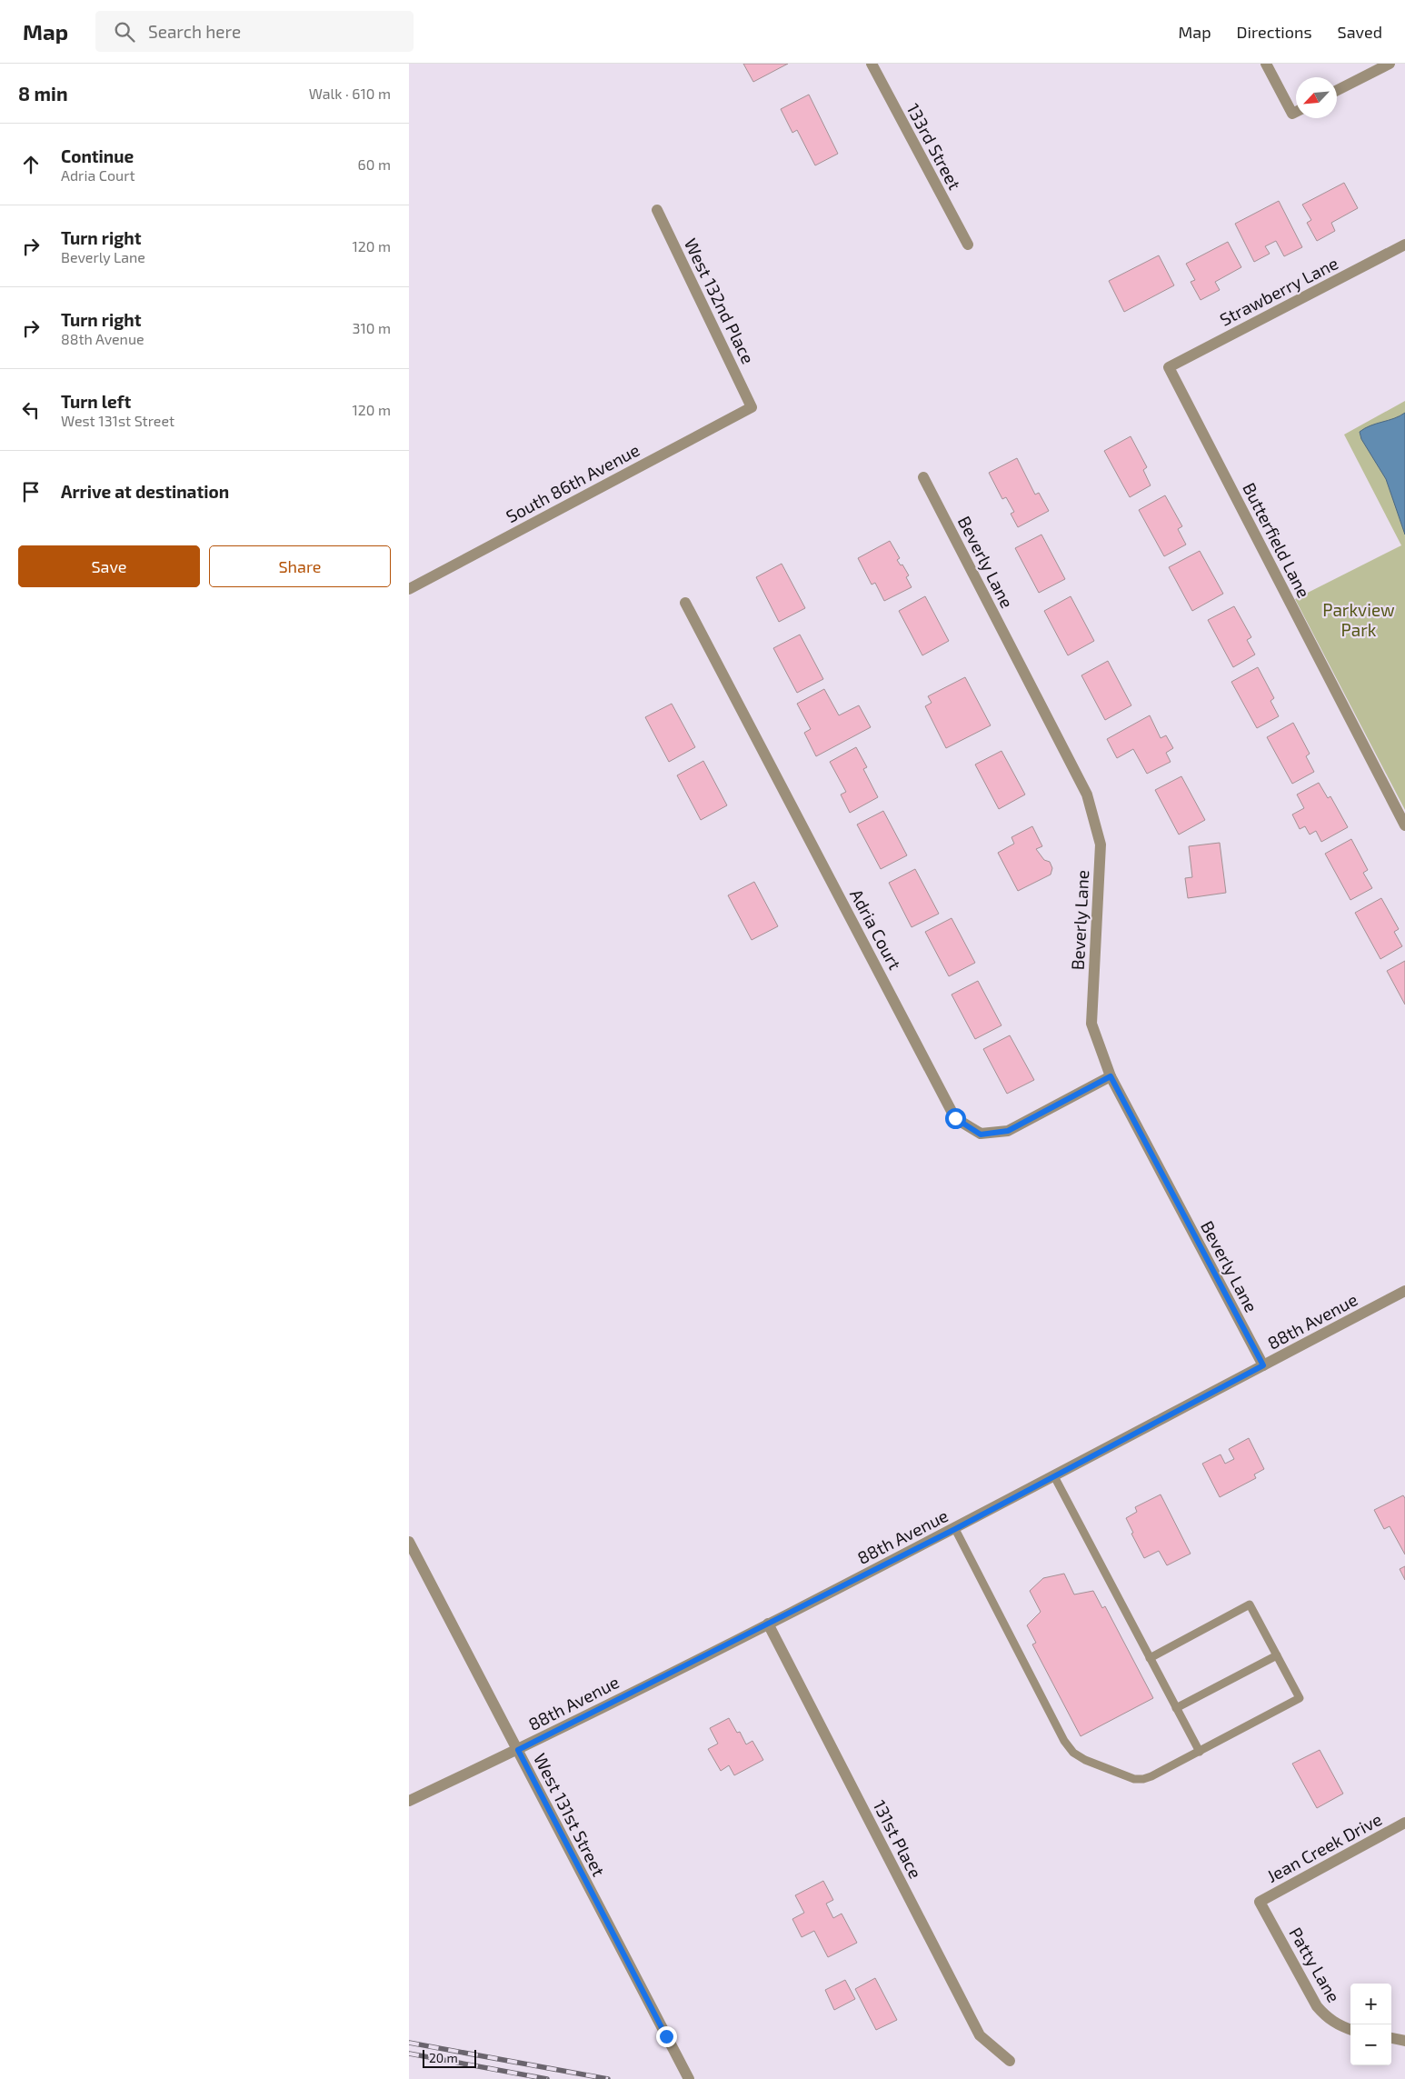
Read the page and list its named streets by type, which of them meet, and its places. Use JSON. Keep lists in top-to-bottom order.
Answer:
{
  "streets": {
    "street": [
      "133rd Street",
      "Strawberry Lane",
      "West 132nd Place",
      "South 86th Avenue",
      "Butterfield Lane",
      "Beverly Lane",
      "Adria Court",
      "88th Avenue",
      "West 131st Street",
      "131st Place",
      "Jean Creek Drive",
      "Patty Lane"
    ]
  },
  "crossings": [
    ["Strawberry Lane", "Butterfield Lane"],
    ["West 132nd Place", "South 86th Avenue"],
    ["Beverly Lane", "Adria Court"],
    ["Beverly Lane", "88th Avenue"],
    ["88th Avenue", "West 131st Street"],
    ["88th Avenue", "131st Place"],
    ["Jean Creek Drive", "Patty Lane"]
  ],
  "parks": ["Parkview Park"],
  "scale_bar": "20 m",
  "north": "bottom left",
  "page": {
    "header": "Map",
    "search": "Search here",
    "nav": ["Map", "Directions", "Saved"],
    "heading": ["8 min", "Walk · 610 m"],
    "list": [
      ["Continue", "Adria Court", "60 m"],
      ["Turn right", "Beverly Lane", "120 m"],
      ["Turn right", "88th Avenue", "310 m"],
      ["Turn left", "West 131st Street", "120 m"],
      "Arrive at destination"
    ],
    "buttons": ["Save", "Share"],
    "map_buttons": ["+", "−"],
    "scale": "20 m"
  }
}
